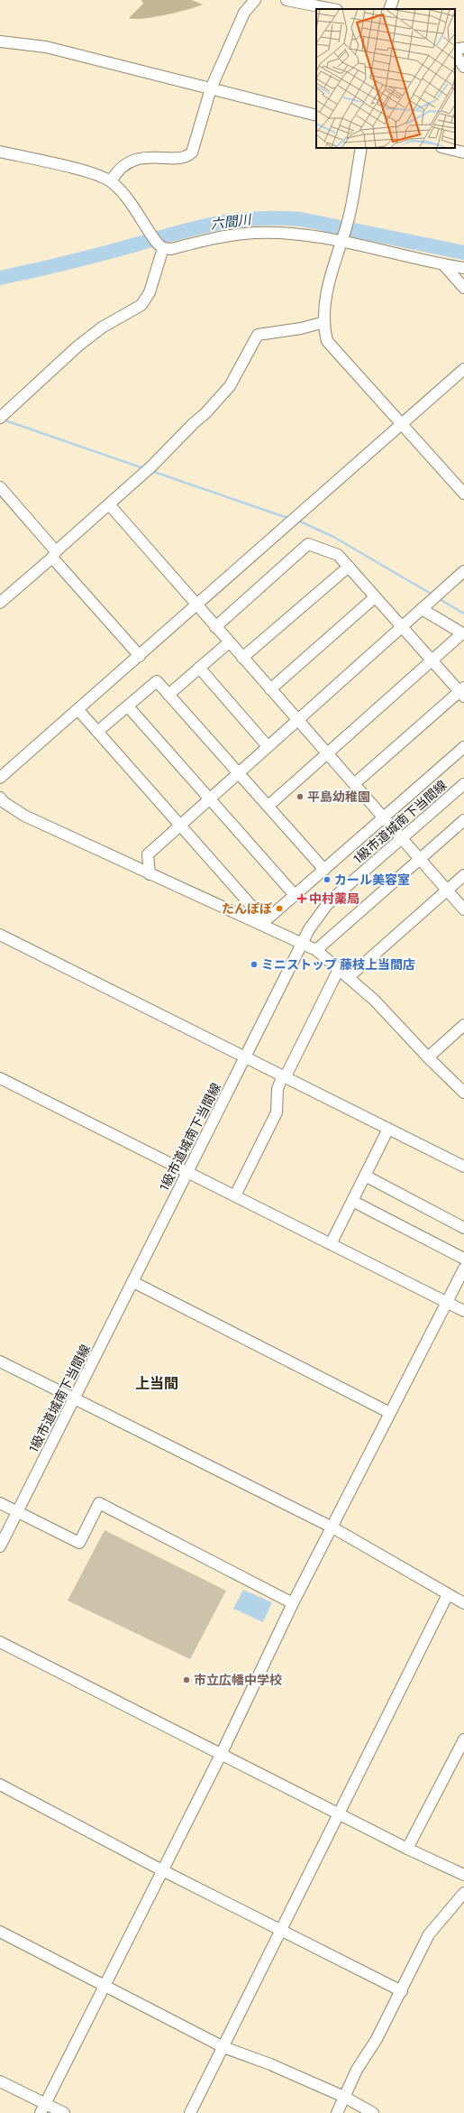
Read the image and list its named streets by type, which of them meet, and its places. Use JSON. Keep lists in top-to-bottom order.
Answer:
{
  "streets": {
    "street": ["1級市道城南下当間線"]
  },
  "districts": ["上当間"],
  "water": ["六間川"],
  "places": {
    "other": [
      "平島幼稚園",
      "カール美容室",
      "たんぽぽ",
      "ミニストップ 藤枝上当間店",
      "市立広幡中学校"
    ],
    "health": ["中村薬局"]
  }
}
